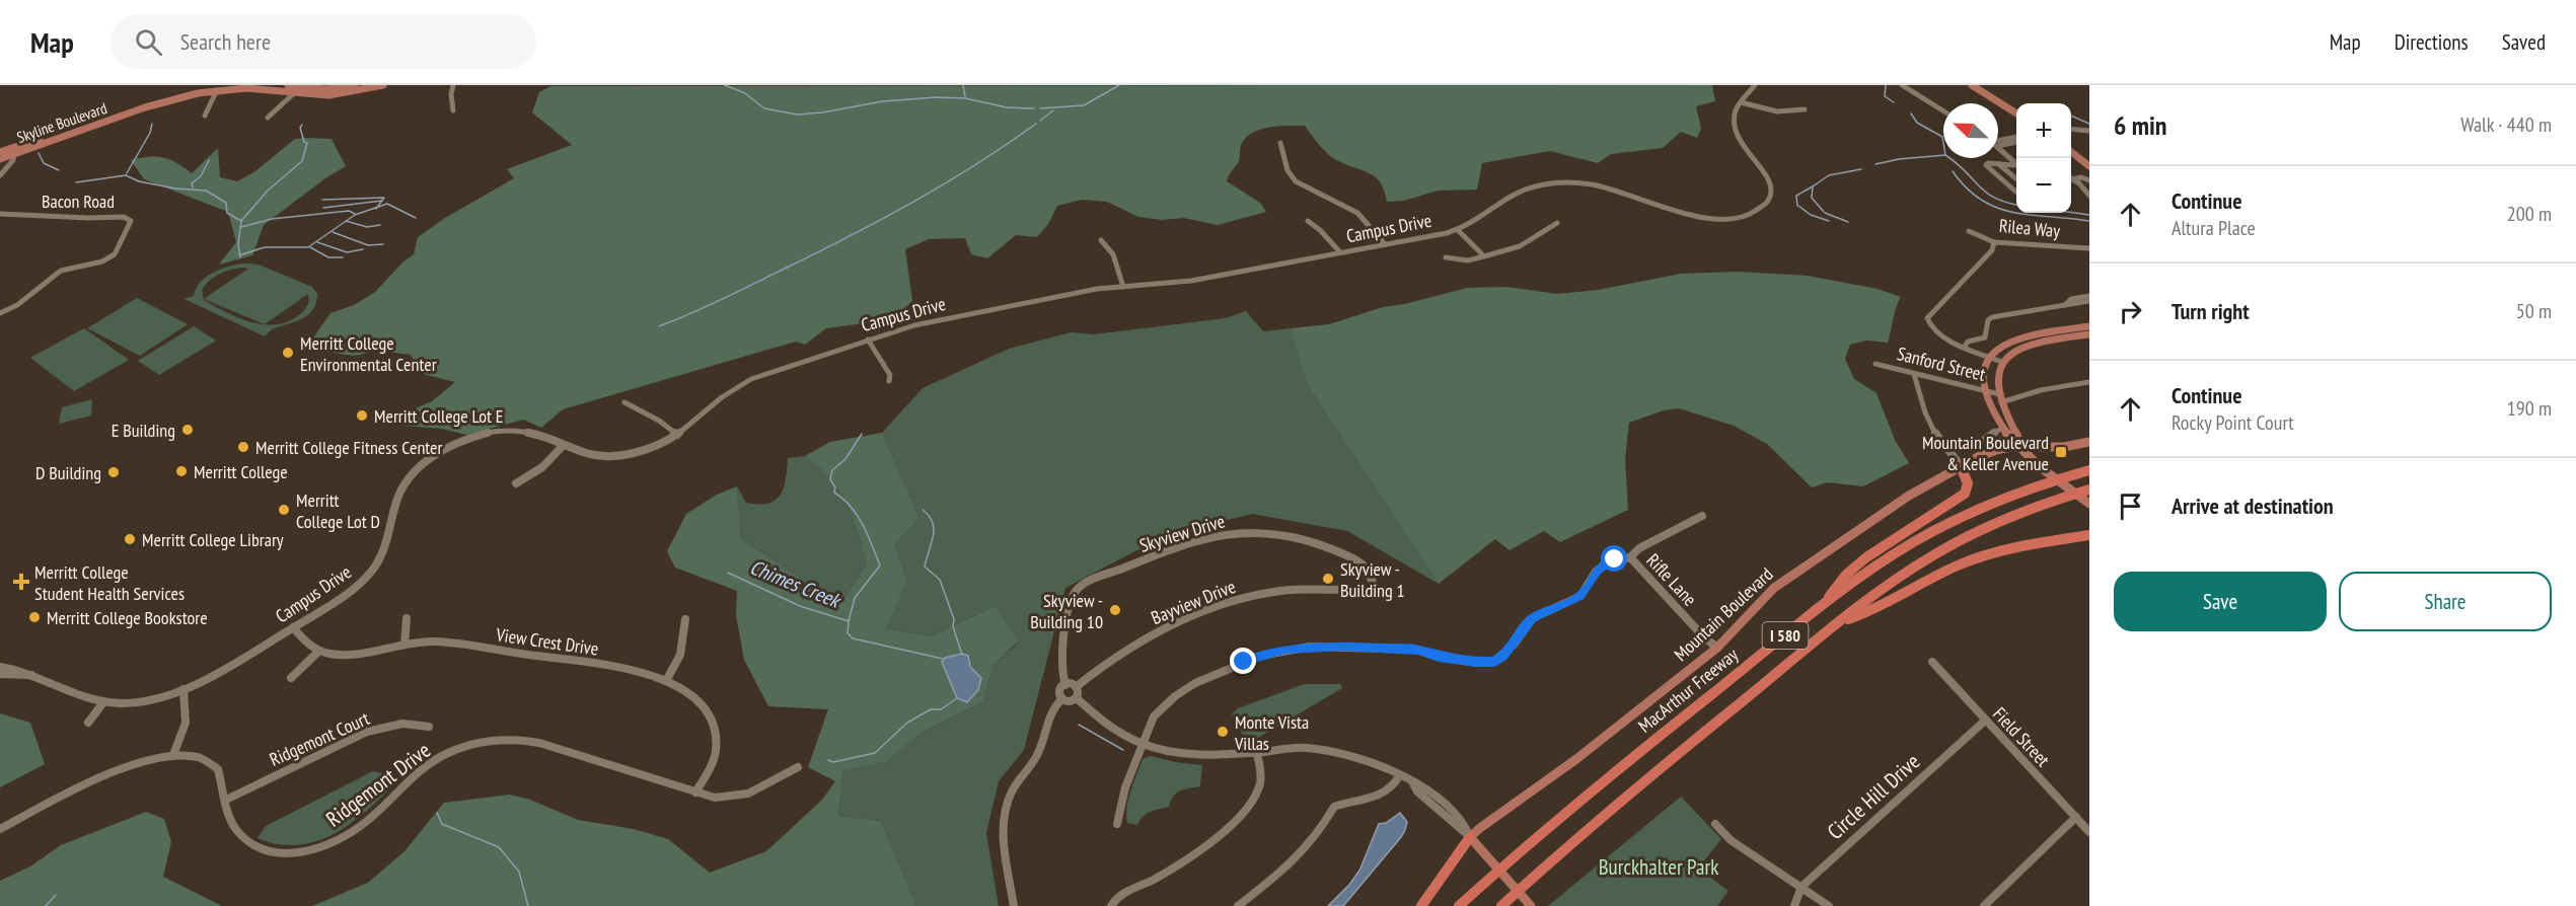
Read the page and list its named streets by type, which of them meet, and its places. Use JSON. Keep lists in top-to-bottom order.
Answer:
{
  "streets": {
    "highway": ["I 580", "MacArthur Freeway"],
    "main road": ["Skyline Boulevard", "Mountain Boulevard"],
    "street": [
      "Bacon Road",
      "Campus Drive",
      "Rilea Way",
      "Sanford Street",
      "Skyview Drive",
      "Rifle Lane",
      "Bayview Drive",
      "View Crest Drive",
      "Field Street",
      "Ridgemont Court",
      "Ridgemont Drive",
      "Circle Hill Drive"
    ]
  },
  "crossings": [
    ["Skyview Drive", "Bayview Drive"],
    ["Rifle Lane", "Mountain Boulevard"],
    ["View Crest Drive", "Ridgemont Drive"],
    ["Field Street", "Circle Hill Drive"],
    ["Ridgemont Court", "Ridgemont Drive"]
  ],
  "water": ["Chimes Creek"],
  "parks": ["Burckhalter Park"],
  "places": {
    "other": [
      "Merritt College Environmental Center",
      "Merritt College Lot E",
      "E Building",
      "Merritt College Fitness Center",
      "Merritt College",
      "D Building",
      "Merritt College Lot D",
      "Merritt College Library",
      "Skyview - Building 1",
      "Skyview - Building 10",
      "Merritt College Bookstore",
      "Monte Vista Villas"
    ],
    "transit": ["Mountain Boulevard & Keller Avenue"],
    "health": ["Merritt College Student Health Services"]
  },
  "north": "top left",
  "page": {
    "header": "Map",
    "search": "Search here",
    "nav": ["Map", "Directions", "Saved"],
    "heading": ["6 min", "Walk · 440 m"],
    "map_buttons": ["+", "−"],
    "list": [
      ["Continue", "Altura Place", "200 m"],
      ["Turn right", "50 m"],
      ["Continue", "Rocky Point Court", "190 m"],
      "Arrive at destination"
    ],
    "buttons": ["Save", "Share"]
  }
}
